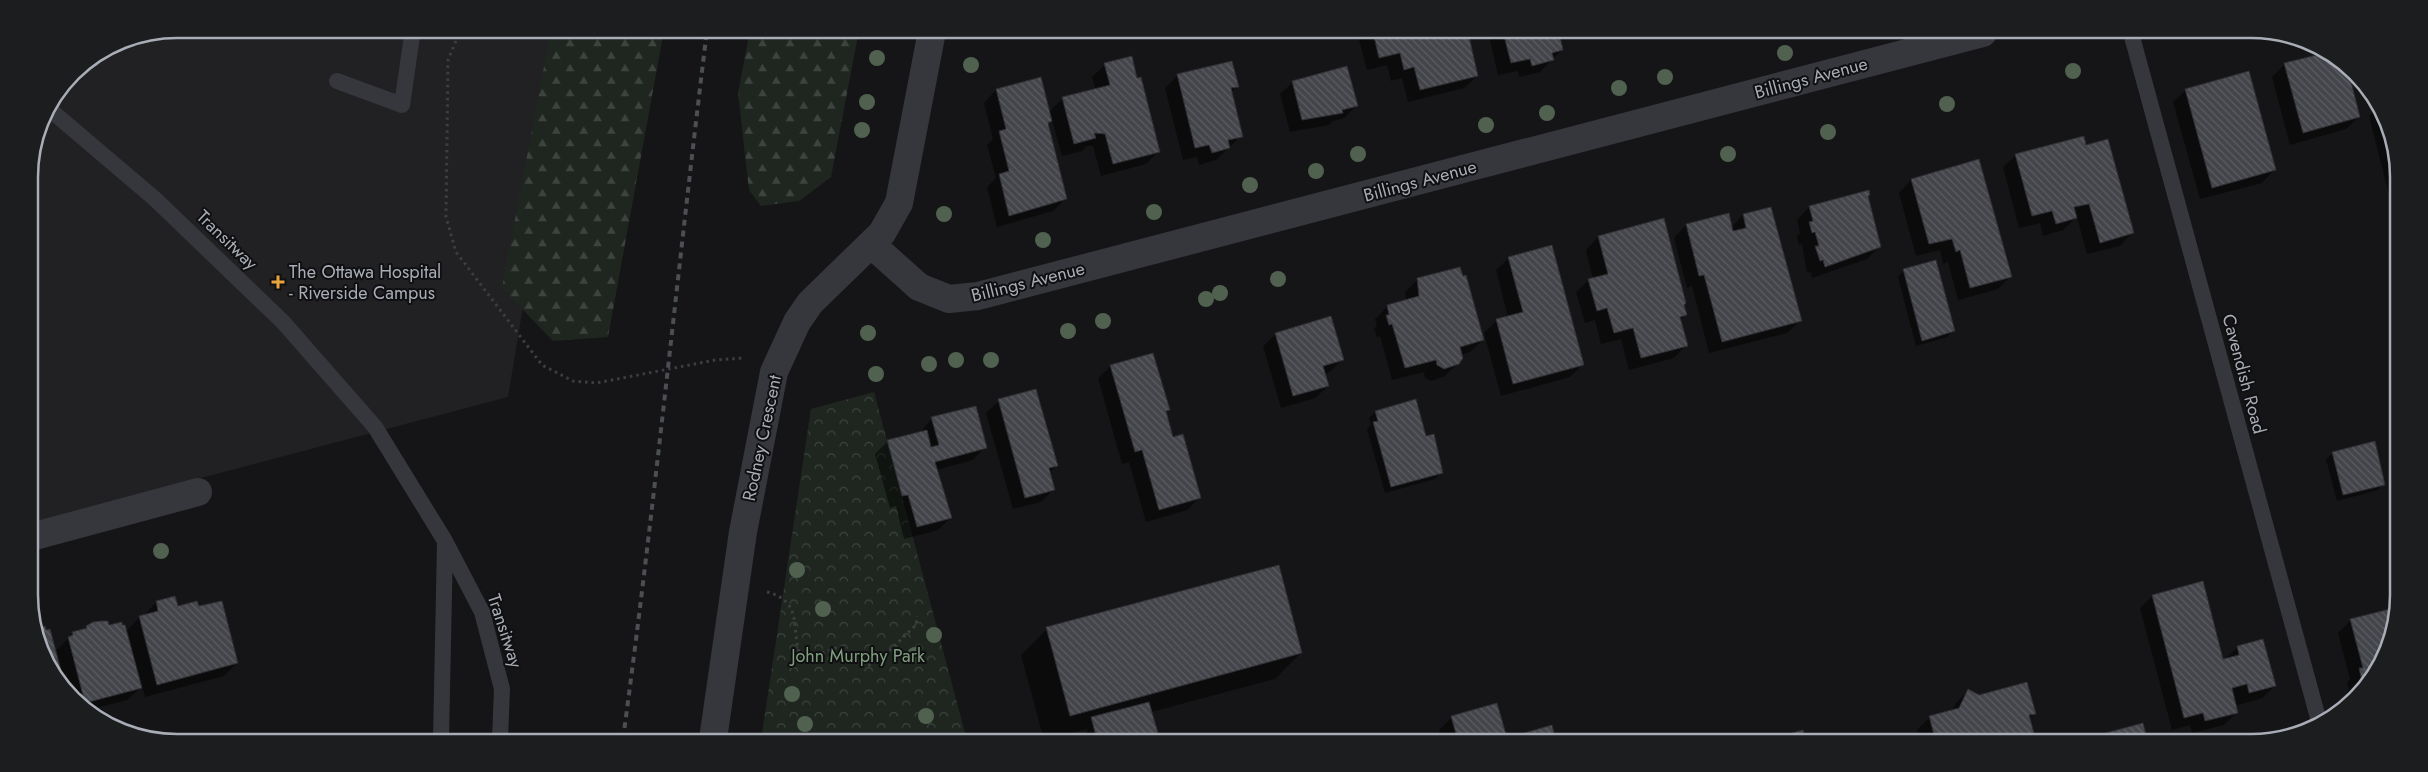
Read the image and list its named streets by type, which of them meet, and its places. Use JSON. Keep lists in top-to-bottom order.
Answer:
{
  "streets": {
    "street": ["Billings Avenue", "Rodney Crescent"],
    "lane": ["Transitway", "Cavendish Road"]
  },
  "crossings": [
    ["Billings Avenue", "Rodney Crescent"]
  ],
  "parks": ["John Murphy Park"],
  "places": {
    "health": ["The Ottawa Hospital - Riverside Campus"]
  }
}
